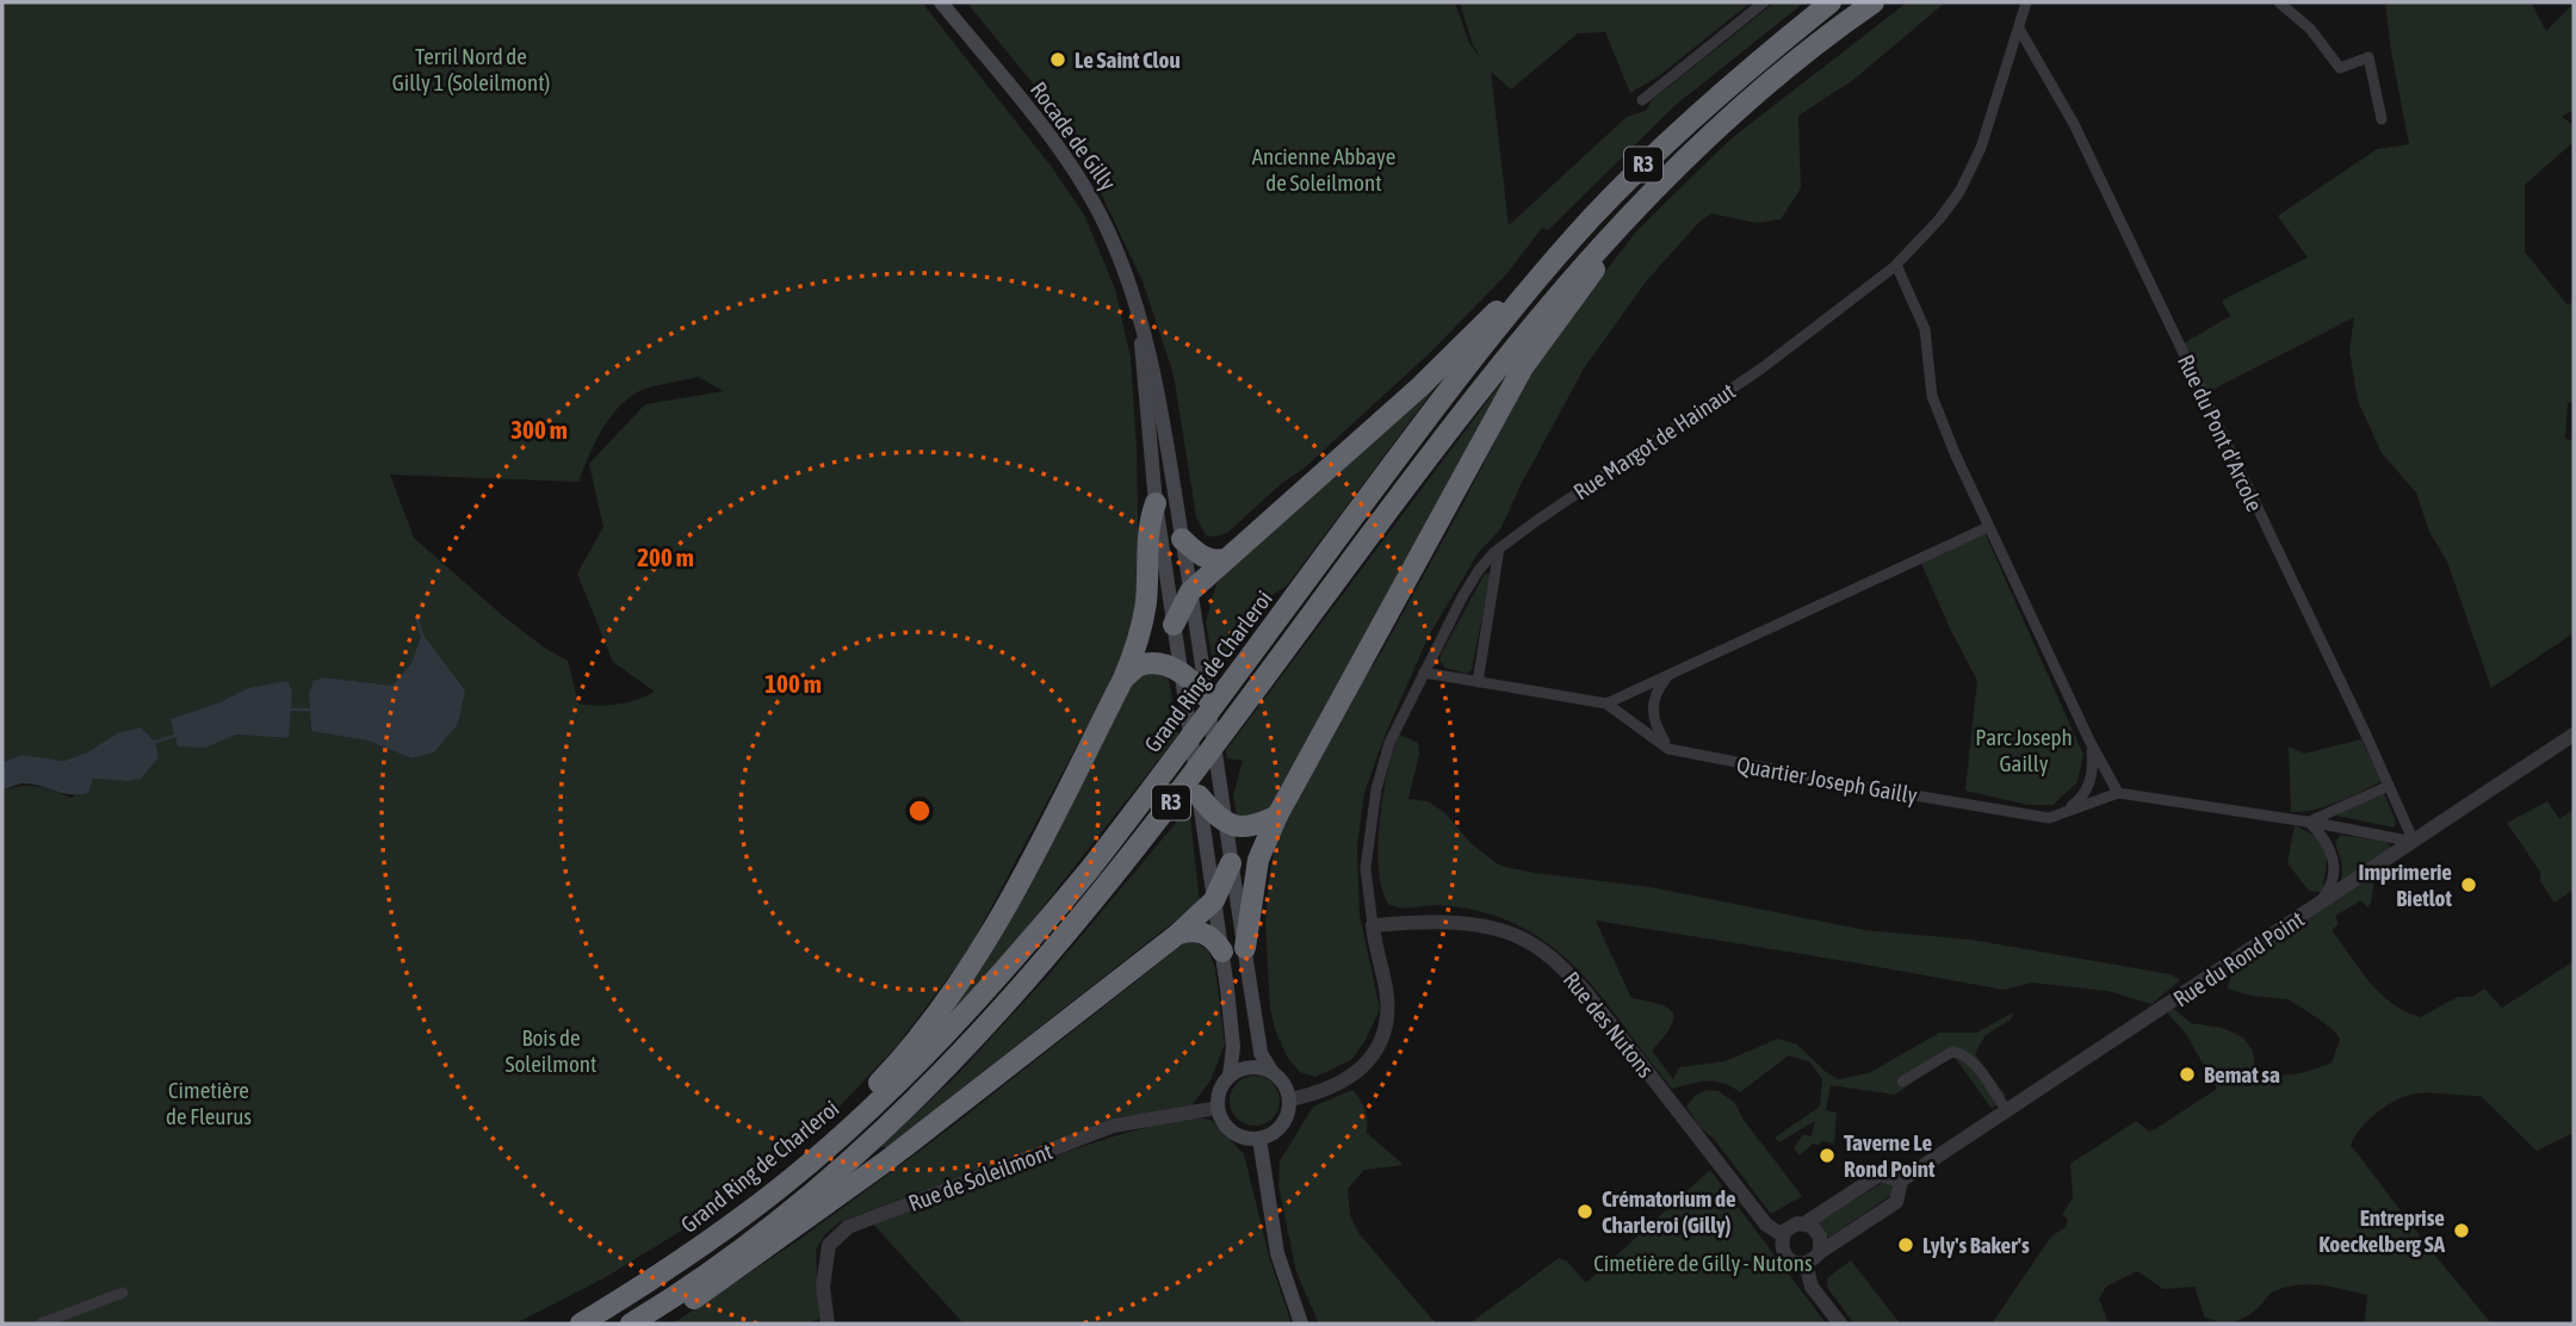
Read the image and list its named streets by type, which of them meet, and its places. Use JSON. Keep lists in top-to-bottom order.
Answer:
{
  "streets": {
    "highway": ["R3", "Grand Ring de Charleroi"],
    "main road": ["Rocade de Gilly"],
    "street": [
      "Rue du Pont d'Arcole",
      "Rue Margot de Hainaut",
      "Quartier Joseph Gailly",
      "Rue du Rond Point",
      "Rue des Nutons",
      "Rue de Soleilmont"
    ]
  },
  "crossings": [
    ["Rue du Pont d'Arcole", "Rue Margot de Hainaut"],
    ["Rue du Pont d'Arcole", "Quartier Joseph Gailly"],
    ["Rue du Pont d'Arcole", "Rue du Rond Point"],
    ["Rue Margot de Hainaut", "Quartier Joseph Gailly"],
    ["Rue Margot de Hainaut", "Rue des Nutons"],
    ["Quartier Joseph Gailly", "Rue du Rond Point"],
    ["Rue du Rond Point", "Rue des Nutons"]
  ],
  "parks": [
    "Terril Nord de Gilly 1 (Soleilmont)",
    "Ancienne Abbaye de Soleilmont",
    "Parc Joseph Gailly",
    "Bois de Soleilmont",
    "Cimetière de Fleurus",
    "Cimetière de Gilly - Nutons"
  ],
  "places": [
    "Le Saint Clou",
    "Imprimerie Bietlot",
    "Bemat sa",
    "Taverne Le Rond Point",
    "Crématorium de Charleroi (Gilly)",
    "Entreprise Koeckelberg SA",
    "Lyly's Baker's"
  ],
  "rings": ["300 m", "200 m", "100 m"]
}
